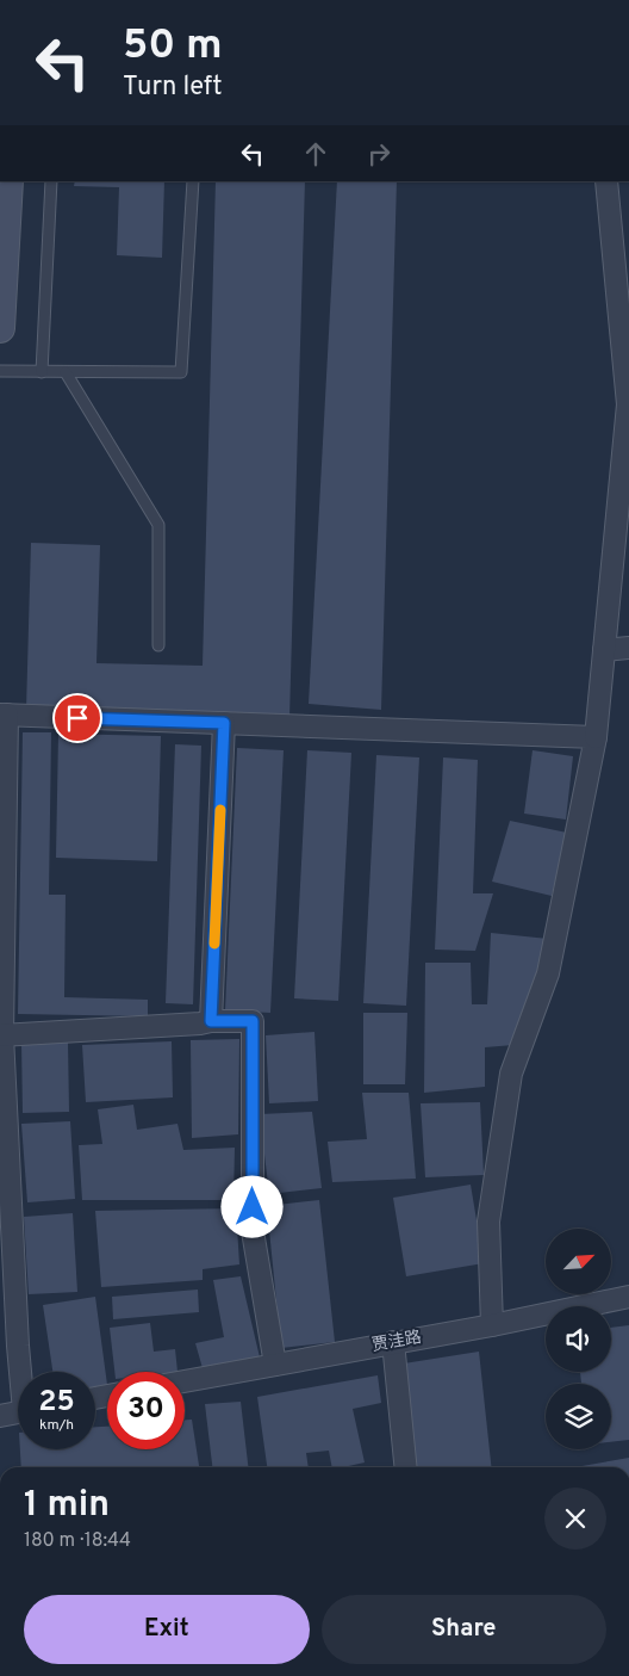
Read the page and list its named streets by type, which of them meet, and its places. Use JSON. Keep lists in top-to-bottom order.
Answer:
{
  "streets": {
    "street": ["贾洼路"]
  },
  "north": "top right",
  "page": {
    "turn": ["50 m", "Turn left"],
    "speed": "25 km/h",
    "limit": "30",
    "heading": ["1 min", "180 m · 18:44"],
    "buttons": ["Exit", "Share"]
  }
}
